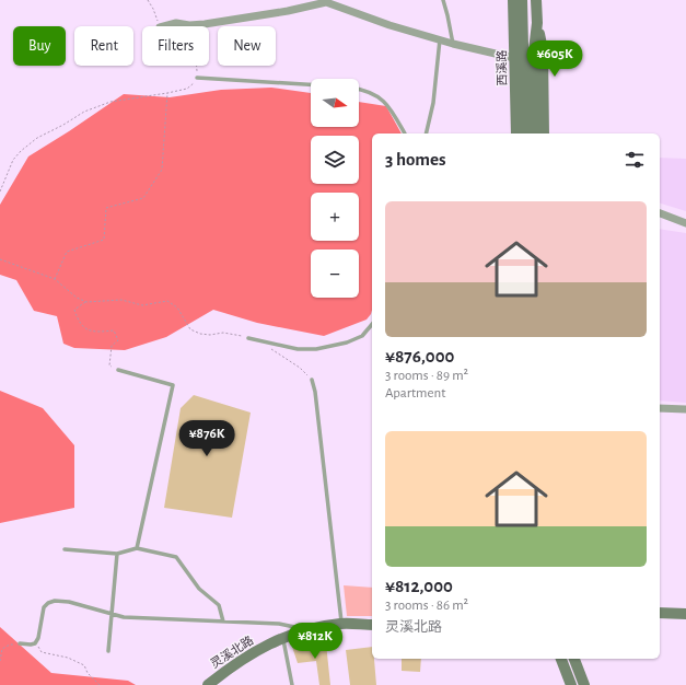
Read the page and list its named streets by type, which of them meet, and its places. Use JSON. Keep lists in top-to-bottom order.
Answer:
{
  "streets": {
    "main road": ["西溪路", "灵溪北路"]
  },
  "north": "right",
  "page": {
    "chip": [
      "Buy",
      "Rent",
      "Filters",
      "New"
    ],
    "price": ["¥605K", "¥876K", "¥812K"],
    "map_buttons": ["+", "−"],
    "heading": "3 homes",
    "list": [
      {
        "name": "¥876,000",
        "note": "3 rooms · 89 m² · Apartment"
      },
      {
        "name": "¥812,000",
        "note": "3 rooms · 86 m² · 灵溪北路"
      }
    ]
  }
}
